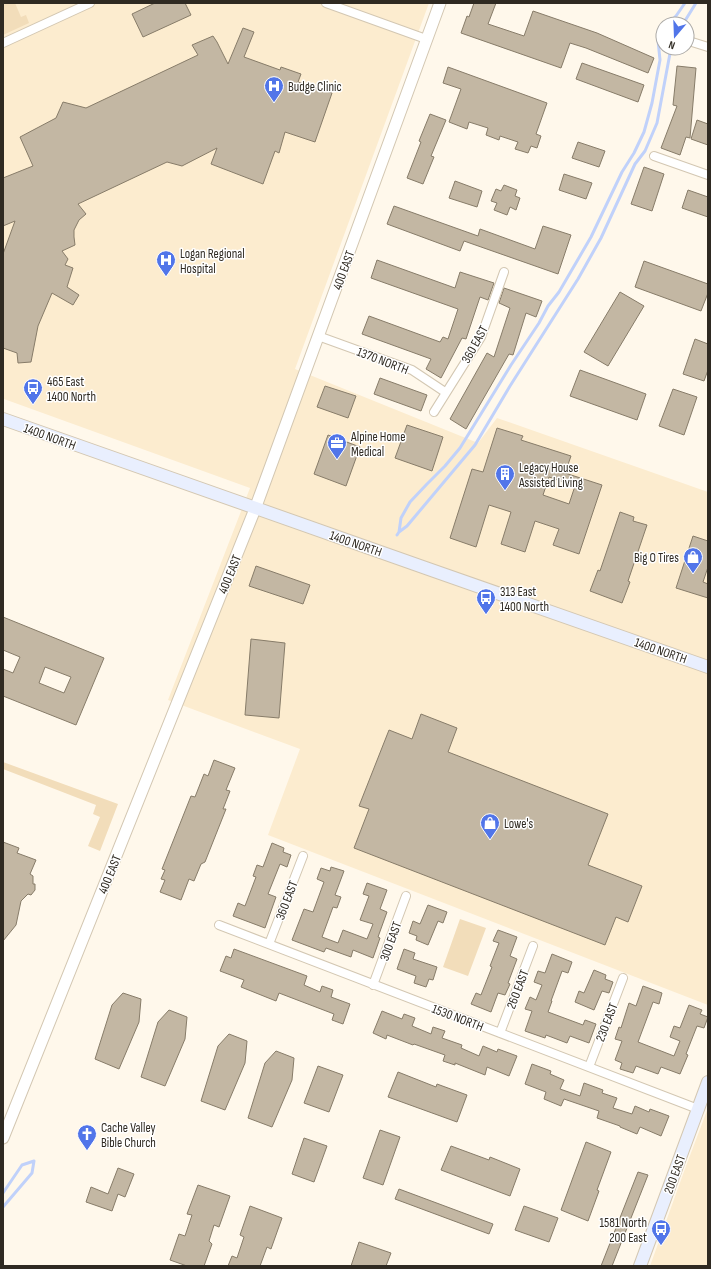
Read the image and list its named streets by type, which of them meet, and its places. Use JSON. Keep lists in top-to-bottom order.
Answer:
{
  "streets": {
    "main road": ["1400 NORTH", "200 EAST"],
    "street": [
      "400 EAST",
      "360 EAST",
      "1370 NORTH",
      "300 EAST",
      "260 EAST",
      "1530 NORTH",
      "230 EAST"
    ]
  },
  "crossings": [
    ["400 EAST", "1370 NORTH"],
    ["400 EAST", "1400 NORTH"],
    ["360 EAST", "1370 NORTH"],
    ["360 EAST", "1530 NORTH"],
    ["300 EAST", "1530 NORTH"],
    ["260 EAST", "1530 NORTH"],
    ["1530 NORTH", "230 EAST"],
    ["1530 NORTH", "200 EAST"]
  ],
  "places": {
    "hospital": ["Budge Clinic", "Logan Regional Hospital"],
    "bus stop": ["465 East 1400 North", "313 East 1400 North", "1581 North 200 East"],
    "office": ["Alpine Home Medical"],
    "building": ["Legacy House Assisted Living"],
    "shop": ["Big O Tires", "Lowe's"],
    "church": ["Cache Valley Bible Church"]
  },
  "north": "bottom"
}
